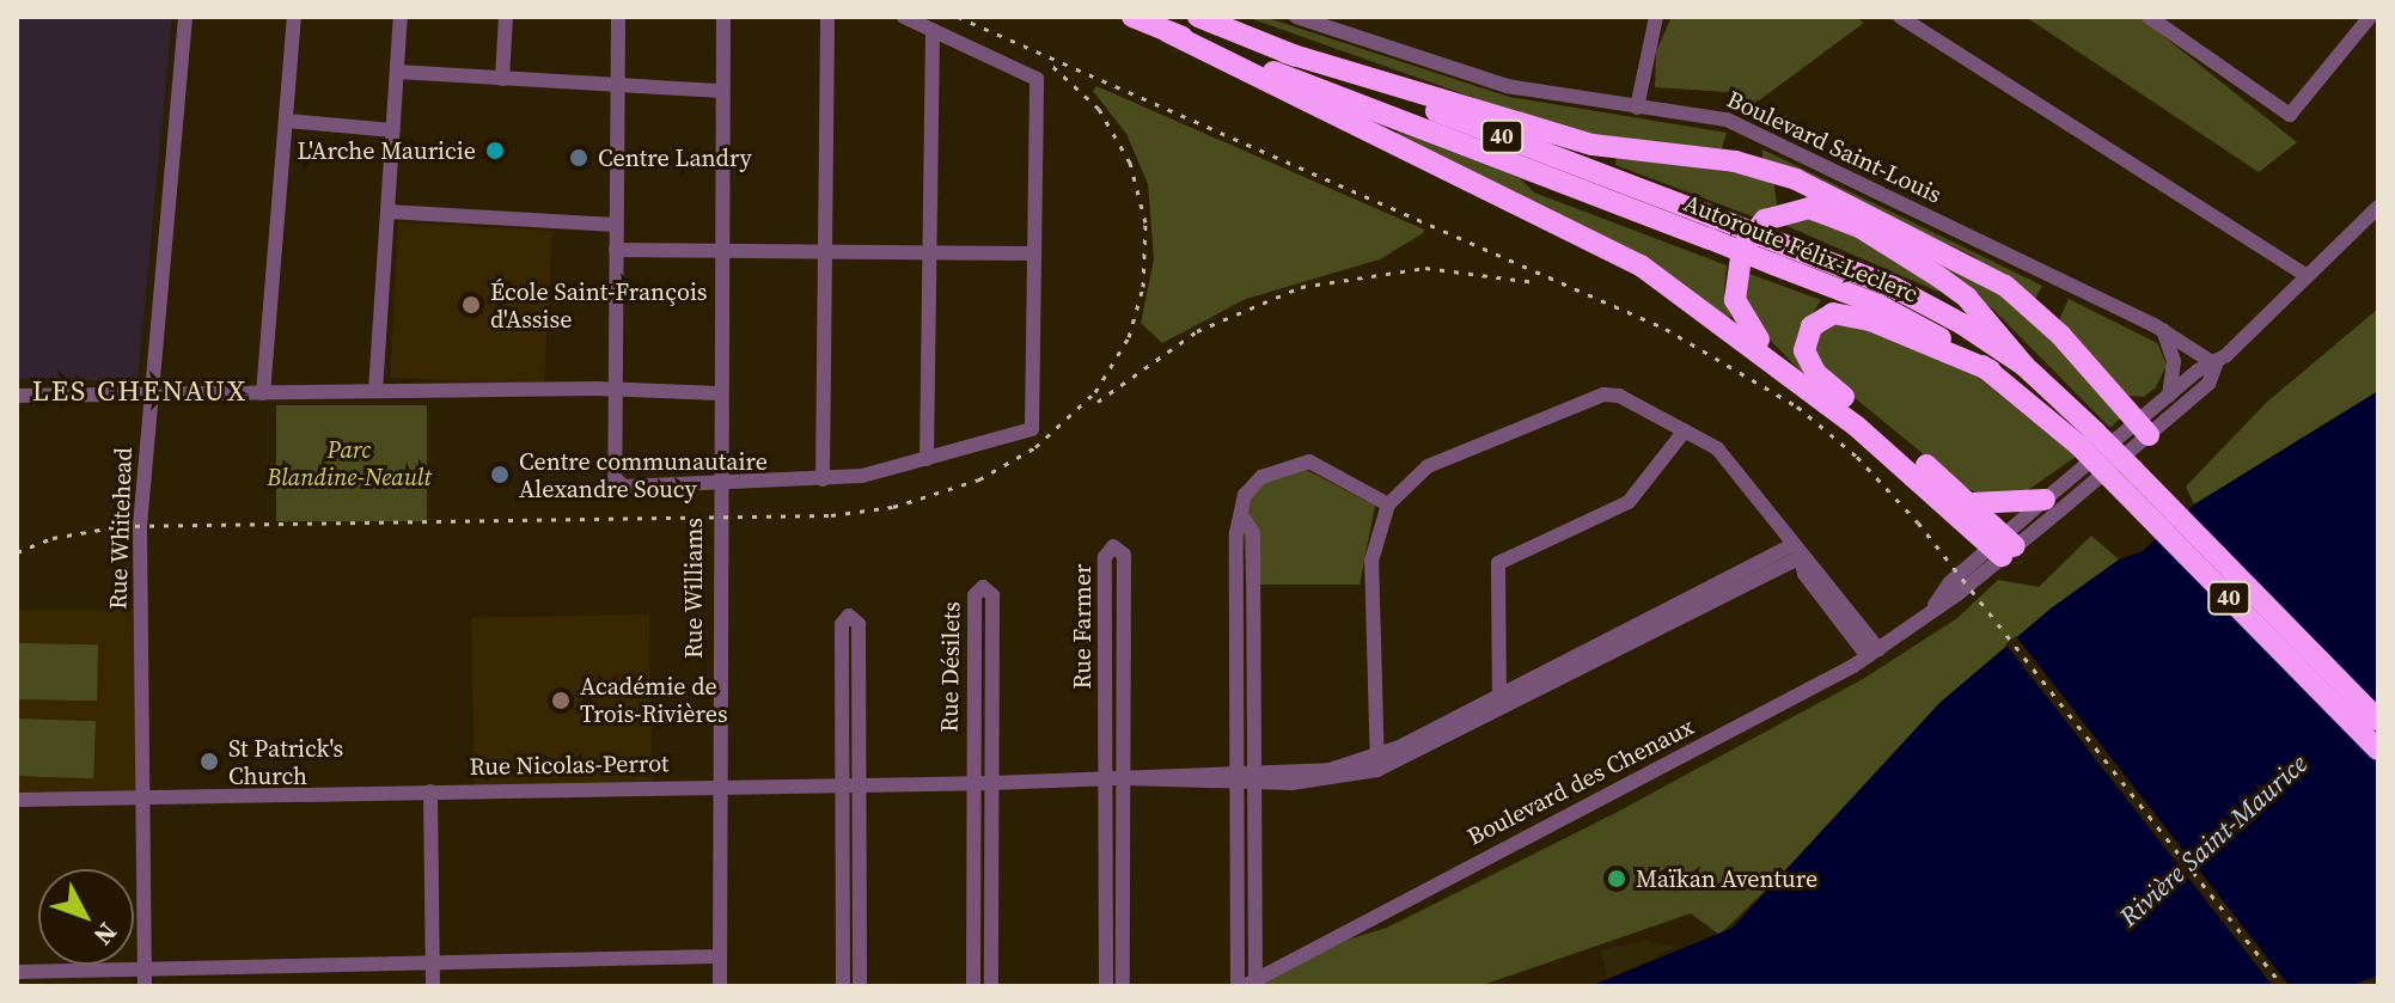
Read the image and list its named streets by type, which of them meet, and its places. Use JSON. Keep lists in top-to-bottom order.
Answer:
{
  "streets": {
    "highway": ["40", "Autoroute Félix-Leclerc"],
    "street": [
      "Boulevard Saint-Louis",
      "Rue Whitehead",
      "Rue Williams",
      "Rue Farmer",
      "Rue Désilets",
      "Rue Nicolas-Perrot",
      "Boulevard des Chenaux"
    ]
  },
  "crossings": [
    ["Boulevard Saint-Louis", "Boulevard des Chenaux"],
    ["Rue Whitehead", "Rue Nicolas-Perrot"],
    ["Rue Williams", "Rue Nicolas-Perrot"],
    ["Rue Farmer", "Rue Nicolas-Perrot"],
    ["Rue Désilets", "Rue Nicolas-Perrot"]
  ],
  "districts": ["LES CHENAUX"],
  "water": ["Rivière Saint-Maurice"],
  "parks": ["Parc Blandine-Neault"],
  "places": [
    "L'Arche Mauricie",
    "Centre Landry",
    "École Saint-François d'Assise",
    "Centre communautaire Alexandre Soucy",
    "Académie de Trois-Rivières",
    "St Patrick's Church",
    "Maïkan Aventure"
  ],
  "north": "bottom right"
}
